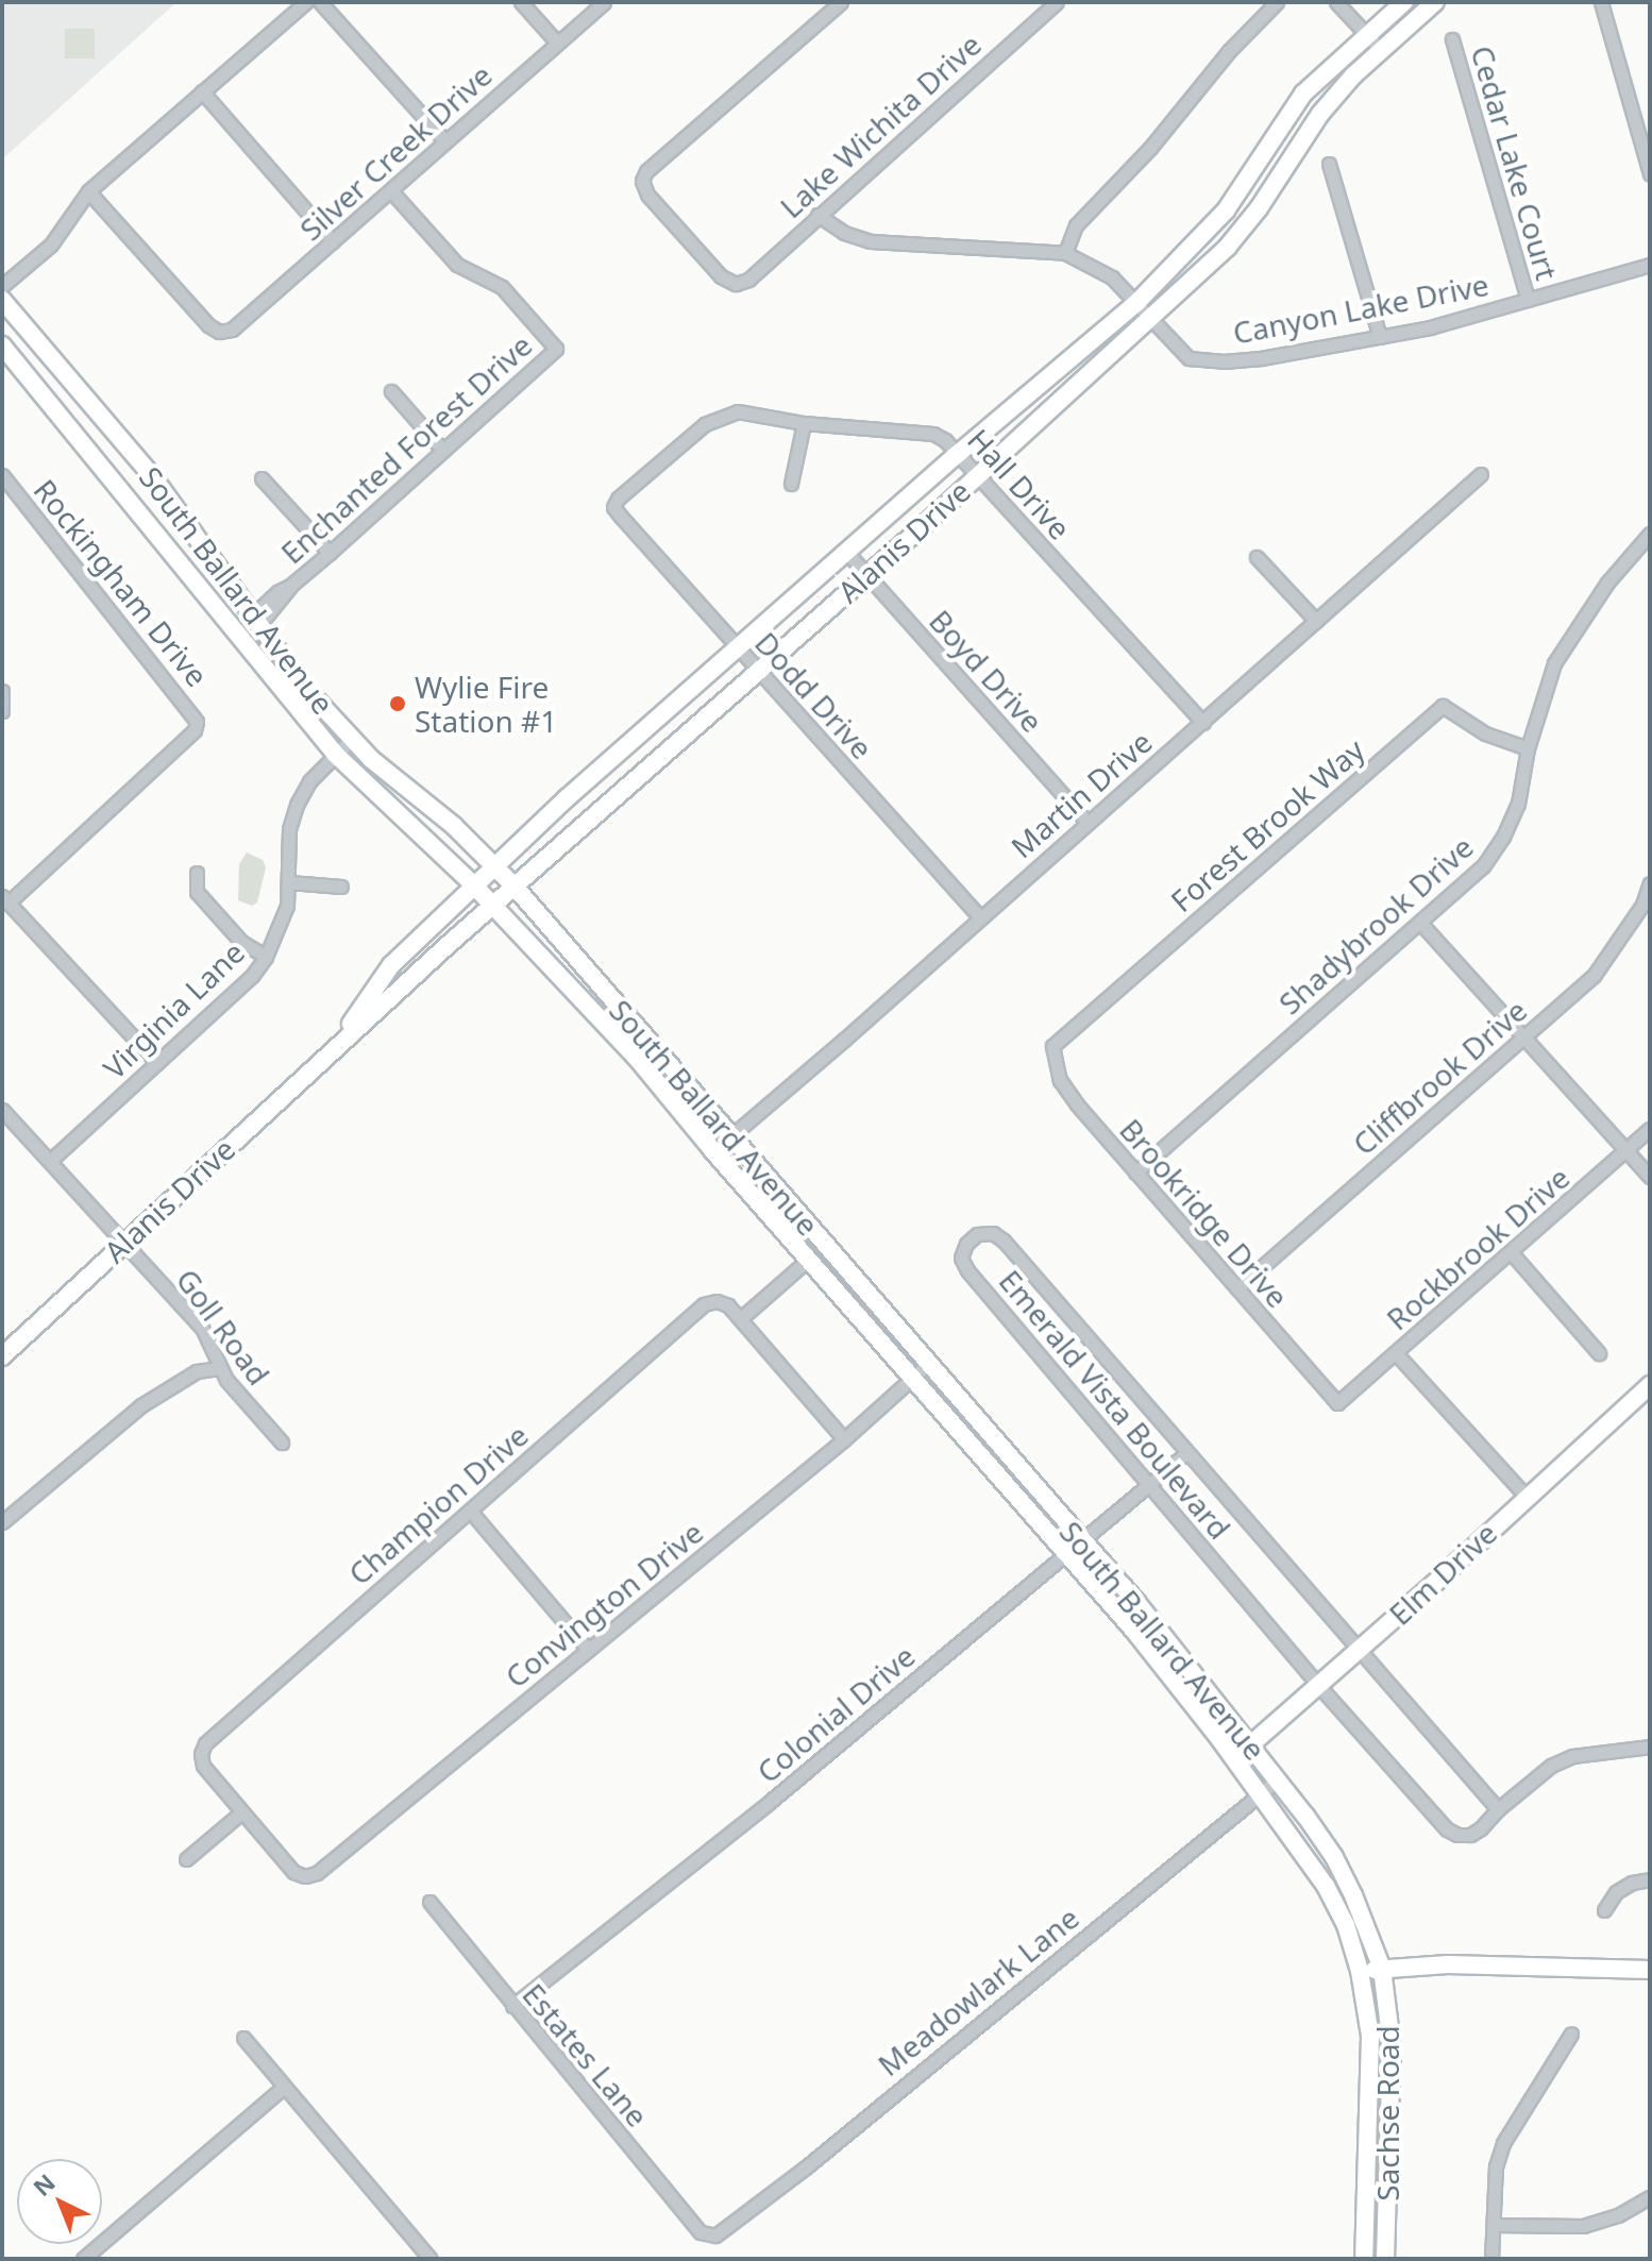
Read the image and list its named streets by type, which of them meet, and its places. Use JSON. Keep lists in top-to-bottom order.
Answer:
{
  "streets": {
    "main road": [
      "Alanis Drive",
      "South Ballard Avenue",
      "Elm Drive",
      "Sachse Road"
    ],
    "street": [
      "Lake Wichita Drive",
      "Silver Creek Drive",
      "Cedar Lake Court",
      "Canyon Lake Drive",
      "Enchanted Forest Drive",
      "Hall Drive",
      "Rockingham Drive",
      "Boyd Drive",
      "Dodd Drive",
      "Martin Drive",
      "Forest Brook Way",
      "Shadybrook Drive",
      "Virginia Lane",
      "Cliffbrook Drive",
      "Brookridge Drive",
      "Rockbrook Drive",
      "Goll Road",
      "Emerald Vista Boulevard",
      "Champion Drive",
      "Convington Drive",
      "Colonial Drive",
      "Meadowlark Lane",
      "Estates Lane"
    ]
  },
  "crossings": [
    ["Lake Wichita Drive", "Canyon Lake Drive"],
    ["Silver Creek Drive", "Enchanted Forest Drive"],
    ["Cedar Lake Court", "Canyon Lake Drive"],
    ["Canyon Lake Drive", "Alanis Drive"],
    ["Enchanted Forest Drive", "South Ballard Avenue"],
    ["Hall Drive", "Alanis Drive"],
    ["Hall Drive", "Dodd Drive"],
    ["Hall Drive", "Martin Drive"],
    ["Alanis Drive", "South Ballard Avenue"],
    ["Alanis Drive", "Boyd Drive"],
    ["Alanis Drive", "Dodd Drive"],
    ["Alanis Drive", "Goll Road"],
    ["South Ballard Avenue", "Martin Drive"],
    ["South Ballard Avenue", "Virginia Lane"],
    ["South Ballard Avenue", "Elm Drive"],
    ["South Ballard Avenue", "Convington Drive"],
    ["South Ballard Avenue", "Colonial Drive"],
    ["South Ballard Avenue", "Meadowlark Lane"],
    ["South Ballard Avenue", "Sachse Road"],
    ["Boyd Drive", "Martin Drive"],
    ["Dodd Drive", "Martin Drive"],
    ["Forest Brook Way", "Shadybrook Drive"],
    ["Forest Brook Way", "Brookridge Drive"],
    ["Shadybrook Drive", "Brookridge Drive"],
    ["Virginia Lane", "Goll Road"],
    ["Cliffbrook Drive", "Brookridge Drive"],
    ["Brookridge Drive", "Rockbrook Drive"],
    ["Emerald Vista Boulevard", "Elm Drive"],
    ["Emerald Vista Boulevard", "Colonial Drive"],
    ["Champion Drive", "Convington Drive"],
    ["Colonial Drive", "Estates Lane"],
    ["Meadowlark Lane", "Estates Lane"]
  ],
  "places": ["Wylie Fire Station #1"],
  "north": "top left"
}
